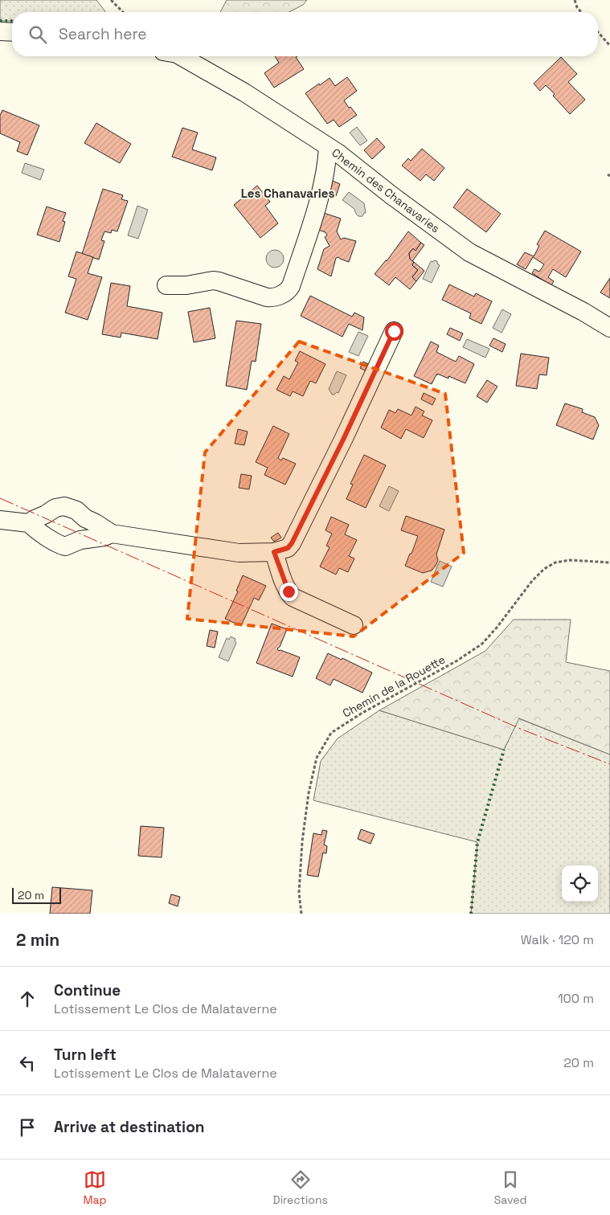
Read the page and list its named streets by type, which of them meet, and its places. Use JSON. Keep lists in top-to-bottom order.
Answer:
{
  "streets": {
    "street": ["Chemin des Chanavaries"],
    "path": ["Chemin de la Rouette"]
  },
  "districts": ["Les Chanavaries"],
  "scale_bar": "20 m",
  "page": {
    "search": "Search here",
    "scale": "20 m",
    "heading": ["2 min", "Walk · 120 m"],
    "list": [
      ["Continue", "Lotissement Le Clos de Malataverne", "100 m"],
      ["Turn left", "Lotissement Le Clos de Malataverne", "20 m"],
      "Arrive at destination"
    ],
    "nav": ["Map", "Directions", "Saved"]
  }
}
